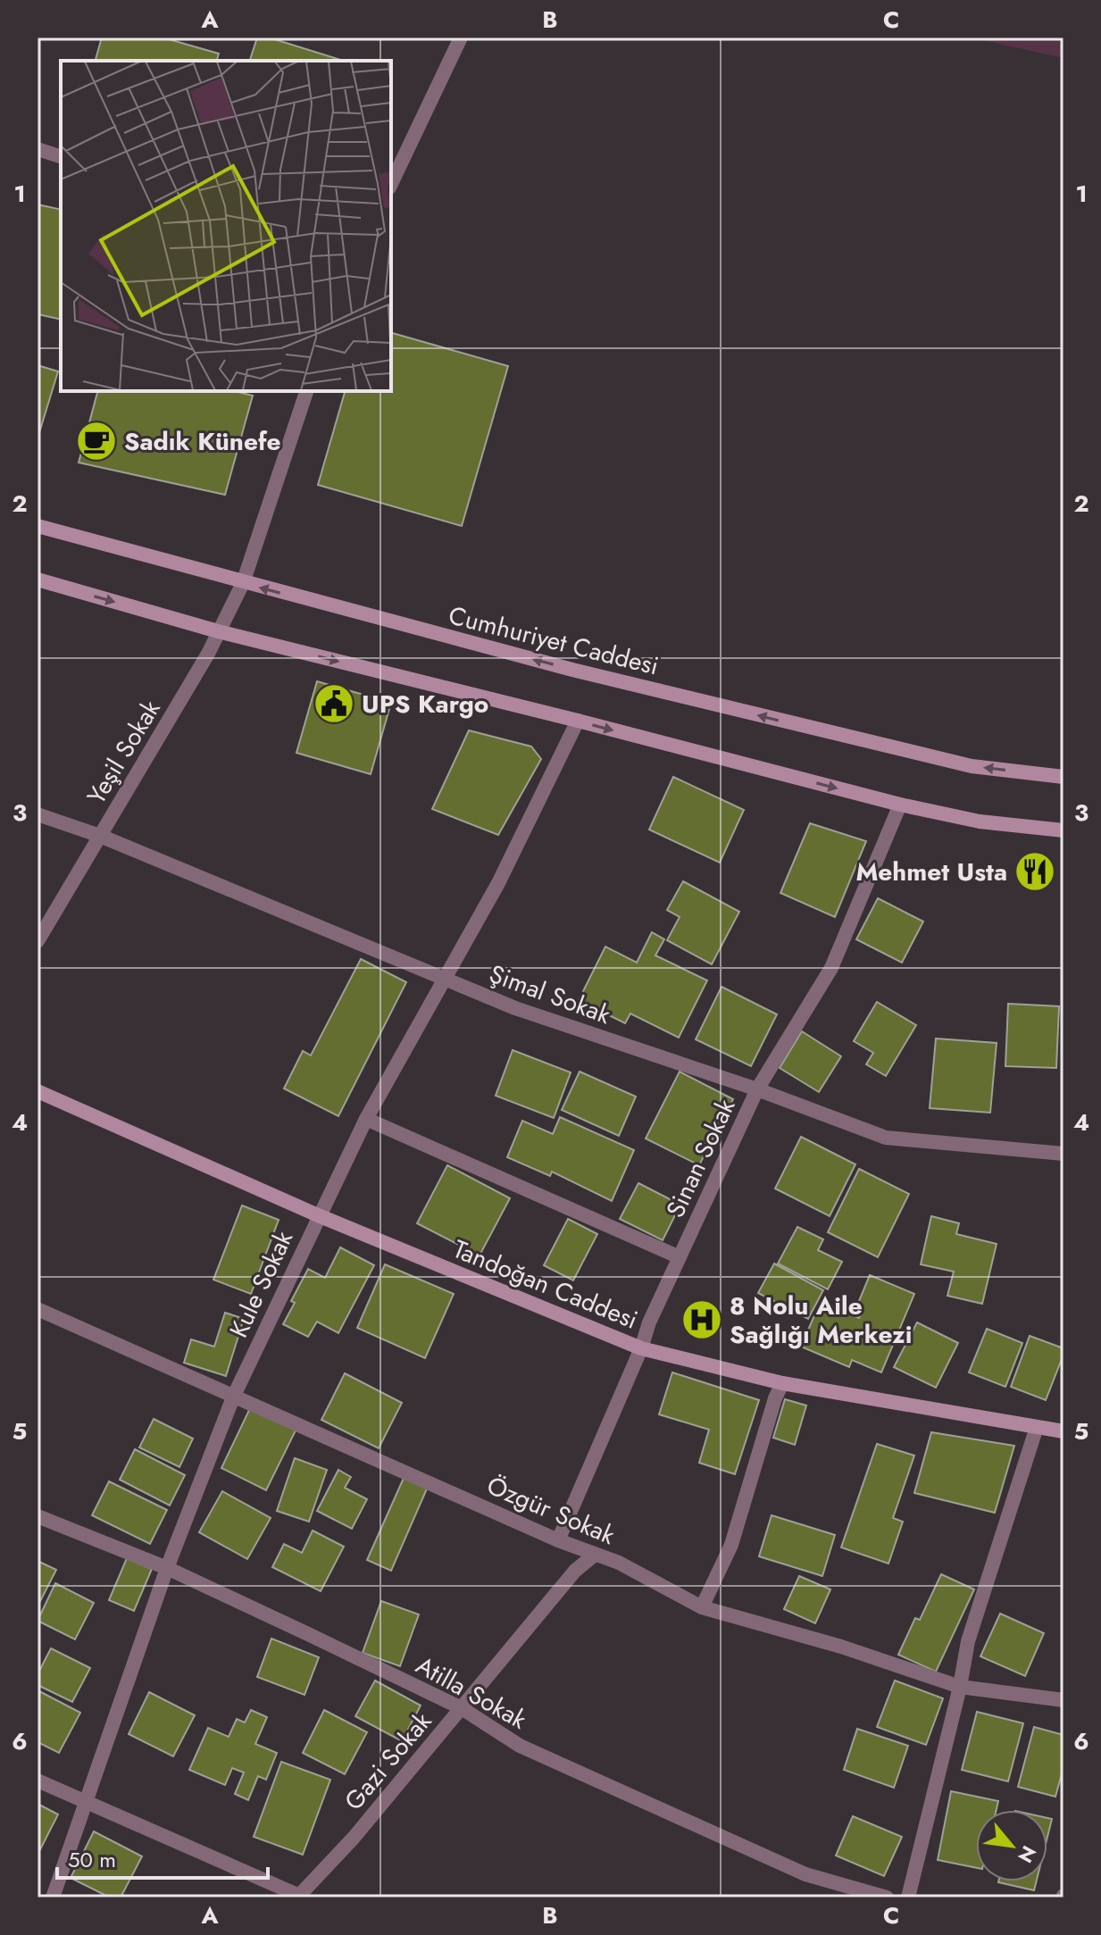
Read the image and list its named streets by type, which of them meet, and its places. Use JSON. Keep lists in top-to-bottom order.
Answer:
{
  "streets": {
    "main road": ["Cumhuriyet Caddesi", "Tandoğan Caddesi"],
    "street": [
      "Yeşil Sokak",
      "Şimal Sokak",
      "Sinan Sokak",
      "Kule Sokak",
      "Özgür Sokak",
      "Atilla Sokak",
      "Gazi Sokak"
    ]
  },
  "crossings": [
    ["Cumhuriyet Caddesi", "Yeşil Sokak"],
    ["Yeşil Sokak", "Şimal Sokak"],
    ["Şimal Sokak", "Sinan Sokak"],
    ["Şimal Sokak", "Kule Sokak"],
    ["Sinan Sokak", "Tandoğan Caddesi"],
    ["Sinan Sokak", "Özgür Sokak"],
    ["Kule Sokak", "Tandoğan Caddesi"],
    ["Kule Sokak", "Özgür Sokak"],
    ["Kule Sokak", "Atilla Sokak"],
    ["Özgür Sokak", "Gazi Sokak"],
    ["Atilla Sokak", "Gazi Sokak"]
  ],
  "places": {
    "cafe": ["Sadık Künefe"],
    "public building": ["UPS Kargo"],
    "restaurant": ["Mehmet Usta"],
    "hospital": ["8 Nolu Aile Sağlığı Merkezi"]
  },
  "scale_bar": "50 m",
  "north": "bottom right",
  "grid": {
    "columns": ["A", "B", "C"],
    "rows": [
      "1",
      "2",
      "3",
      "4",
      "5",
      "6"
    ]
  }
}
